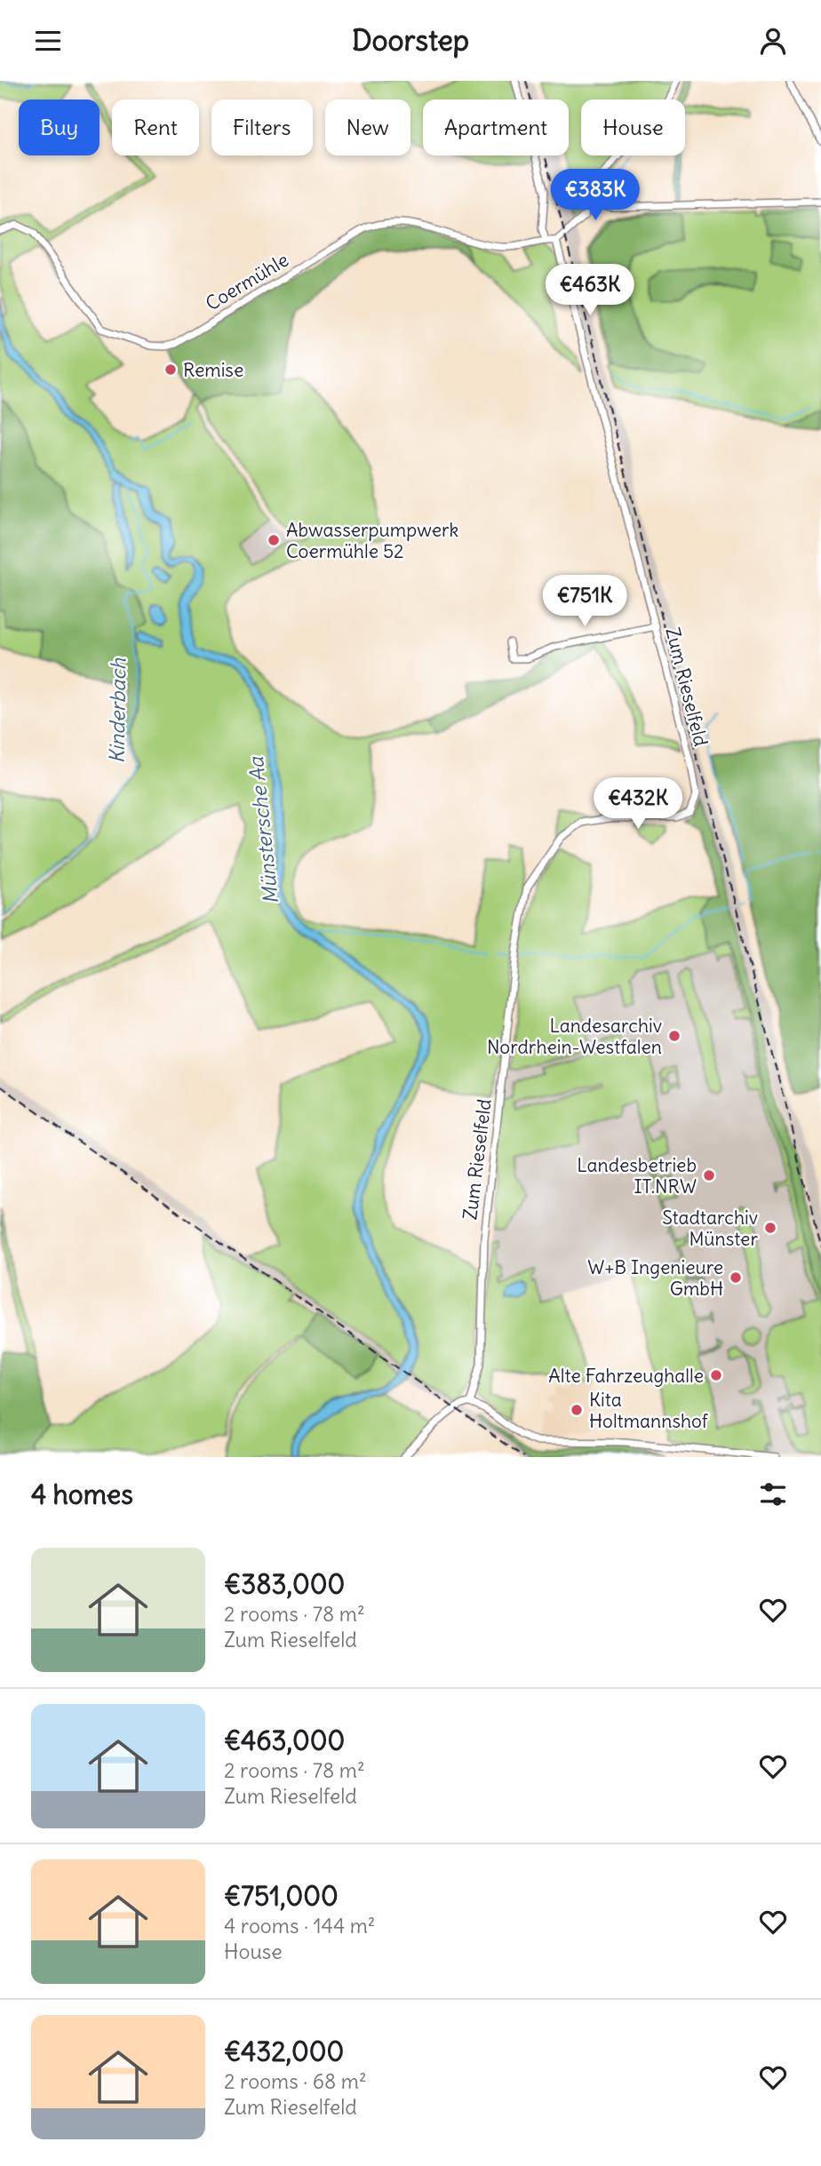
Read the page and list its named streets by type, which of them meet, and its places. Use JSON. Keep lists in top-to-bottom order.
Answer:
{
  "streets": {
    "street": ["Coermühle", "Zum Rieselfeld"]
  },
  "crossings": [
    ["Coermühle", "Zum Rieselfeld"]
  ],
  "water": ["Kinderbach", "Münstersche Aa"],
  "places": [
    "Remise",
    "Abwasserpumpwerk Coermühle 52",
    "Landesarchiv Nordrhein-Westfalen",
    "Landesbetrieb IT.NRW",
    "Stadtarchiv Münster",
    "W+B Ingenieure GmbH",
    "Alte Fahrzeughalle",
    "Kita Holtmannshof"
  ],
  "page": {
    "header": "Doorstep",
    "chip": [
      "Buy",
      "Rent",
      "Filters",
      "New",
      "Apartment",
      "House"
    ],
    "price": [
      "€383K",
      "€463K",
      "€751K",
      "€432K"
    ],
    "heading": "4 homes",
    "list": [
      {
        "name": "€383,000",
        "note": "2 rooms · 78 m² · Zum Rieselfeld"
      },
      {
        "name": "€463,000",
        "note": "2 rooms · 78 m² · Zum Rieselfeld"
      },
      {
        "name": "€751,000",
        "note": "4 rooms · 144 m² · House"
      },
      {
        "name": "€432,000",
        "note": "2 rooms · 68 m² · Zum Rieselfeld"
      }
    ]
  }
}
